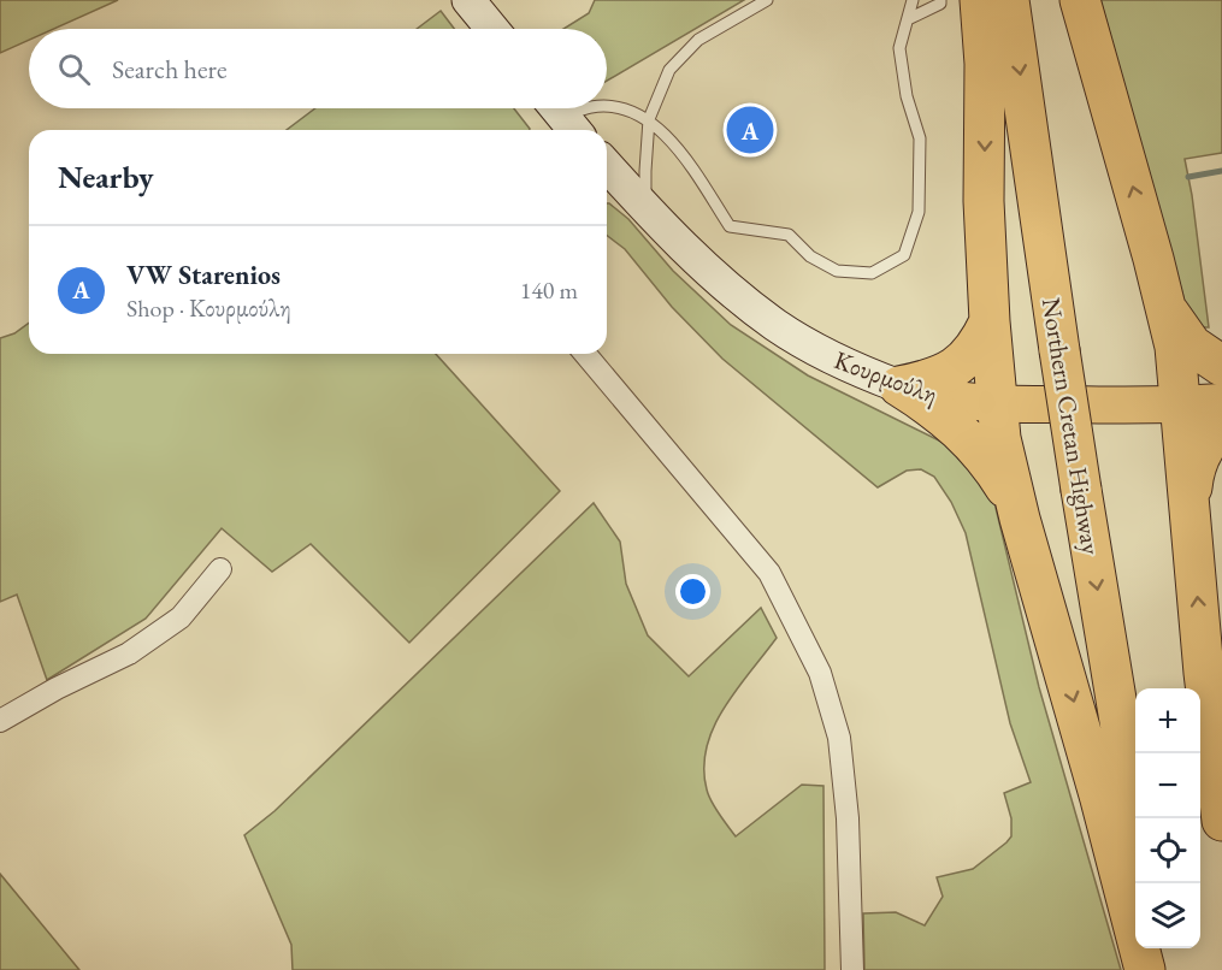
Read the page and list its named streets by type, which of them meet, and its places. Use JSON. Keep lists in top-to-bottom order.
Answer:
{
  "streets": {
    "highway": ["Northern Cretan Highway"],
    "main road": ["Κουρμούλη"]
  },
  "page": {
    "search": "Search here",
    "pins": "A",
    "heading": "Nearby",
    "list": [
      {
        "mark": "A",
        "name": "VW Starenios",
        "note": "Shop · Κουρμούλη",
        "value": "140 m"
      }
    ],
    "map_buttons": ["+", "−"]
  }
}
